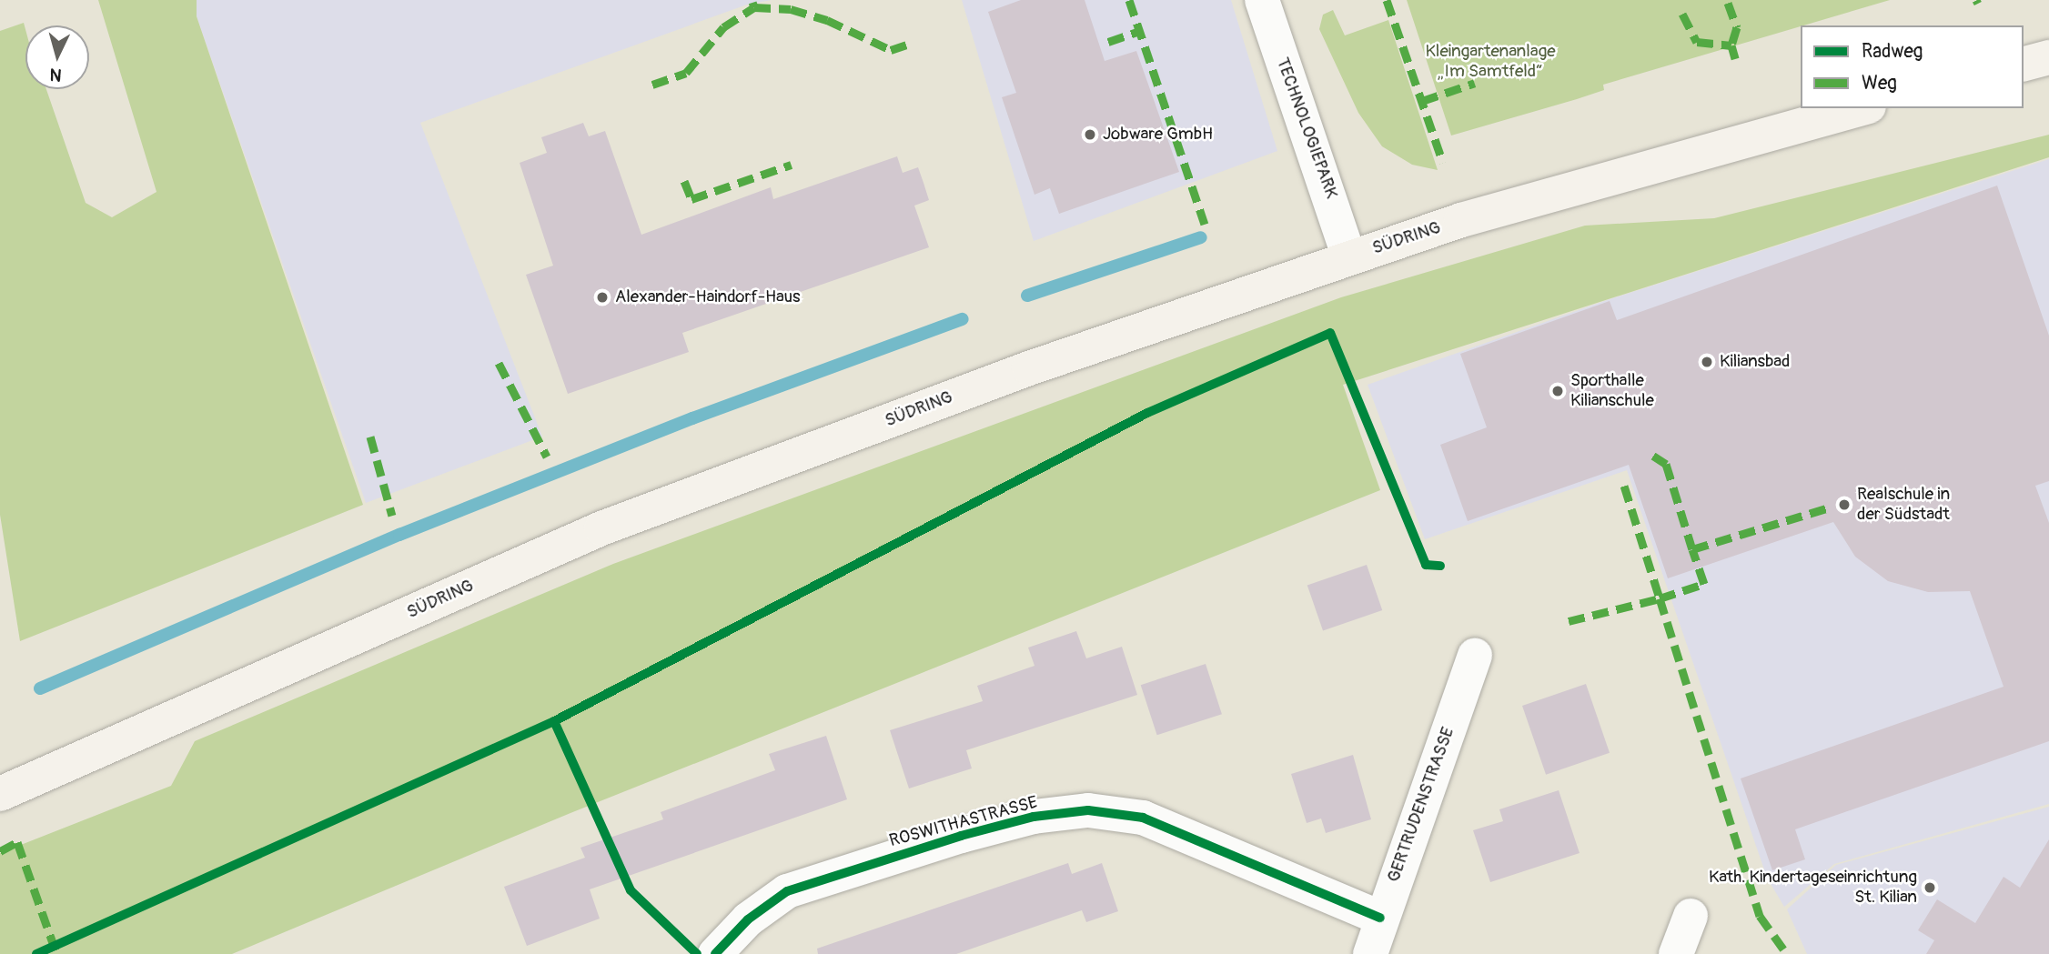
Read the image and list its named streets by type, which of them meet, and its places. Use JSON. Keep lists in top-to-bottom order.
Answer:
{
  "streets": {
    "main road": ["SÜDRING"],
    "street": ["TECHNOLOGIEPARK", "GERTRUDENSTRASSE", "ROSWITHASTRASSE"]
  },
  "crossings": [
    ["TECHNOLOGIEPARK", "SÜDRING"],
    ["GERTRUDENSTRASSE", "ROSWITHASTRASSE"]
  ],
  "parks": ["Kleingartenanlage „Im Samtfeld“"],
  "places": [
    "Jobware GmbH",
    "Alexander-Haindorf-Haus",
    "Kiliansbad",
    "Sporthalle Kilianschule",
    "Realschule in der Südstadt",
    "Kath. Kindertageseinrichtung St. Kilian"
  ],
  "legend": ["Radweg", "Weg"],
  "north": "bottom"
}
